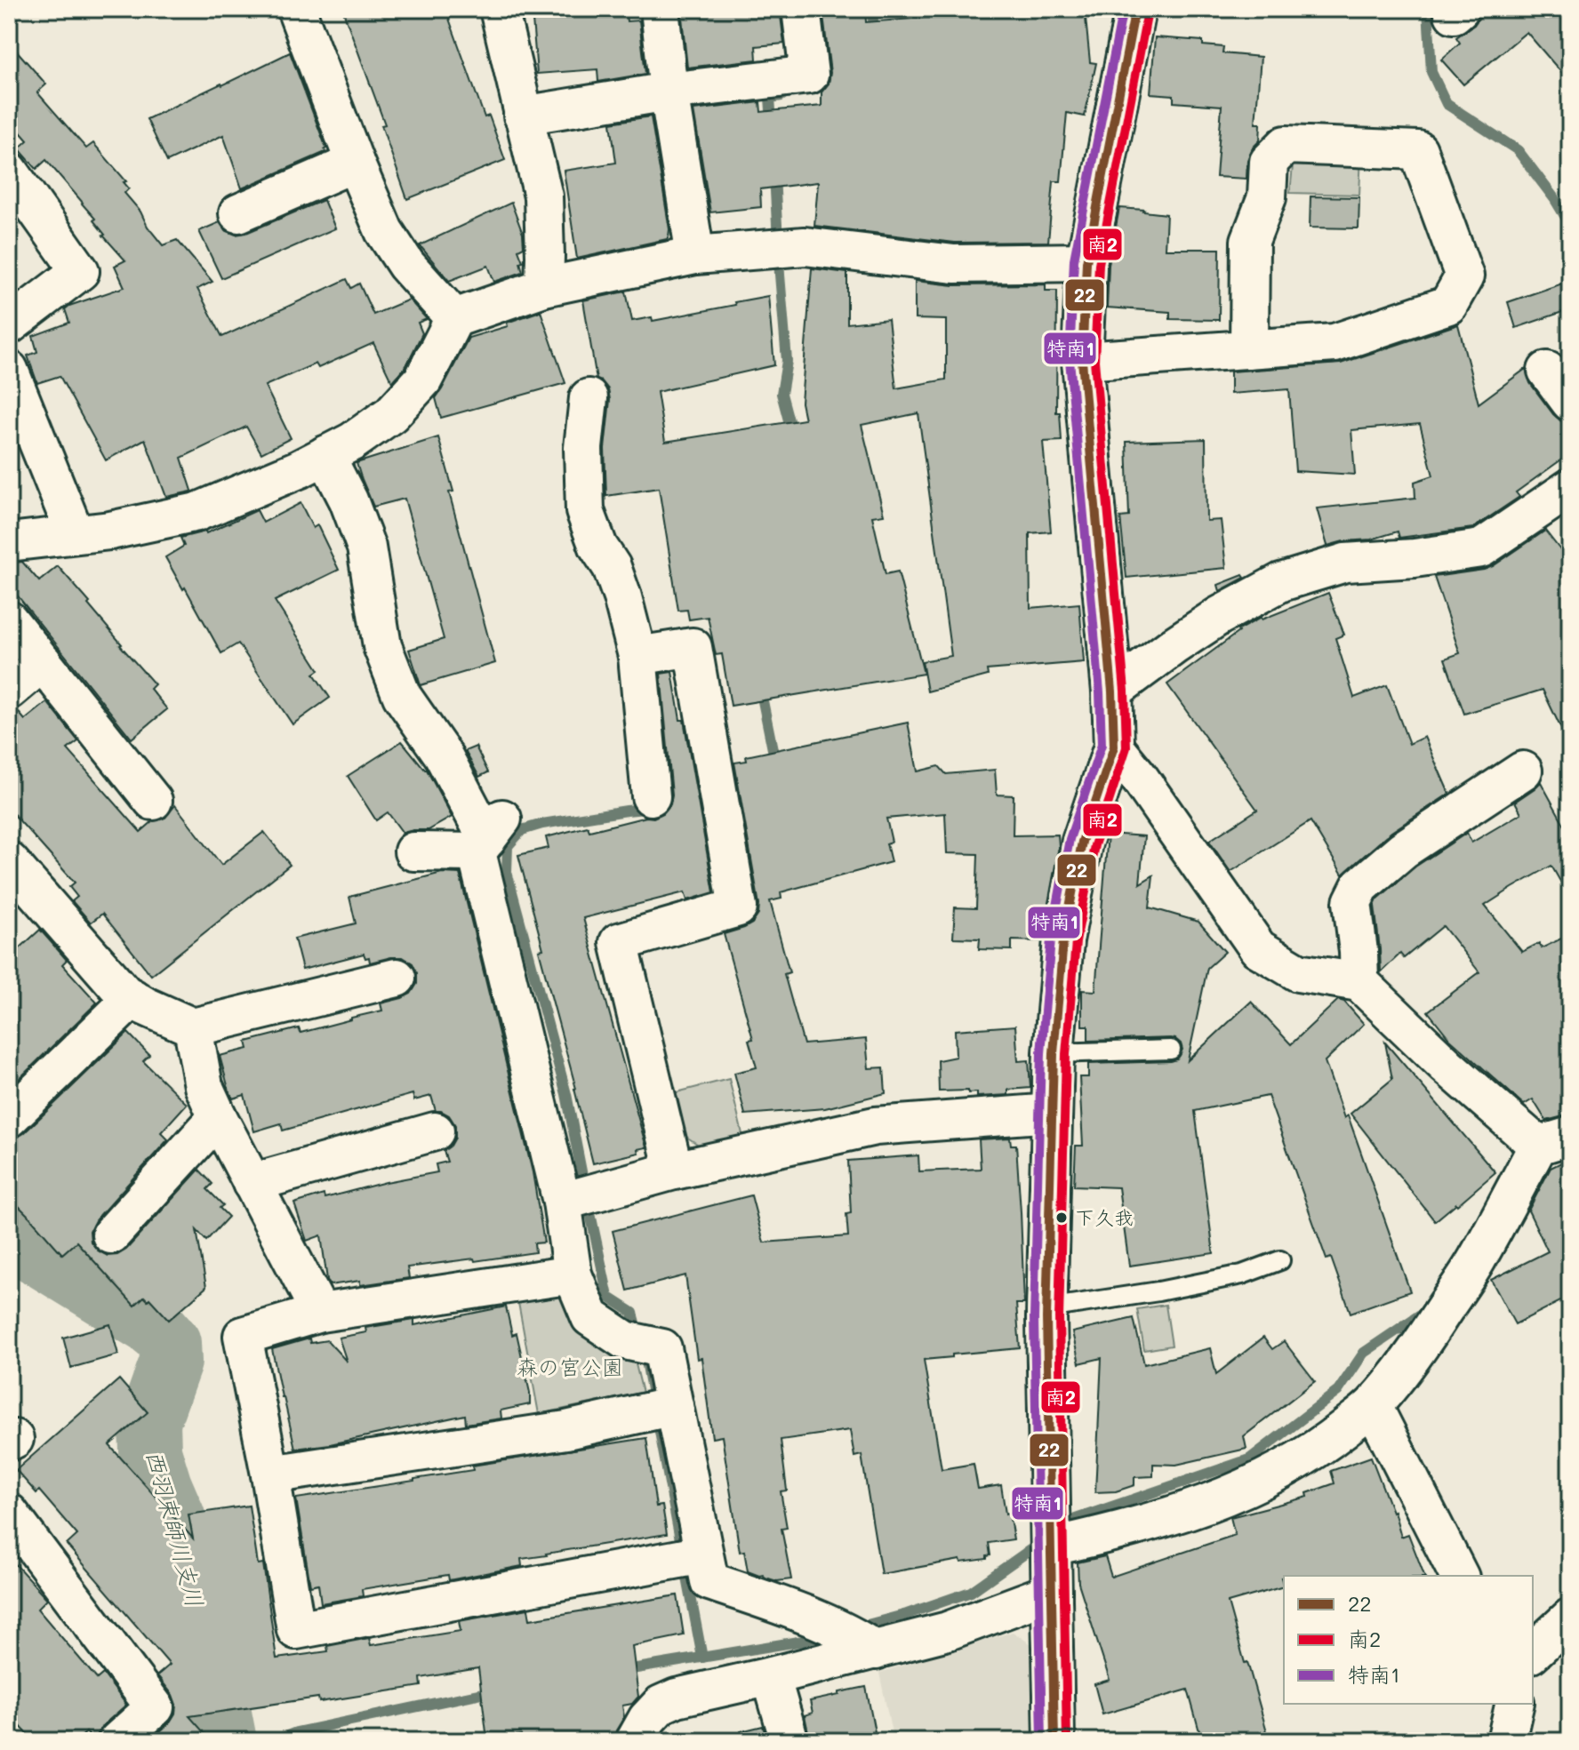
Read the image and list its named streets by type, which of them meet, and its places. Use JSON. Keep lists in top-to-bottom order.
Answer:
{
  "water": ["西羽束師川支川"],
  "parks": ["森の宮公園"],
  "places": ["下久我"],
  "lines": ["transit line 22", "transit line 特南1", "transit line 南2"],
  "legend": ["22", "南2", "特南1"]
}
